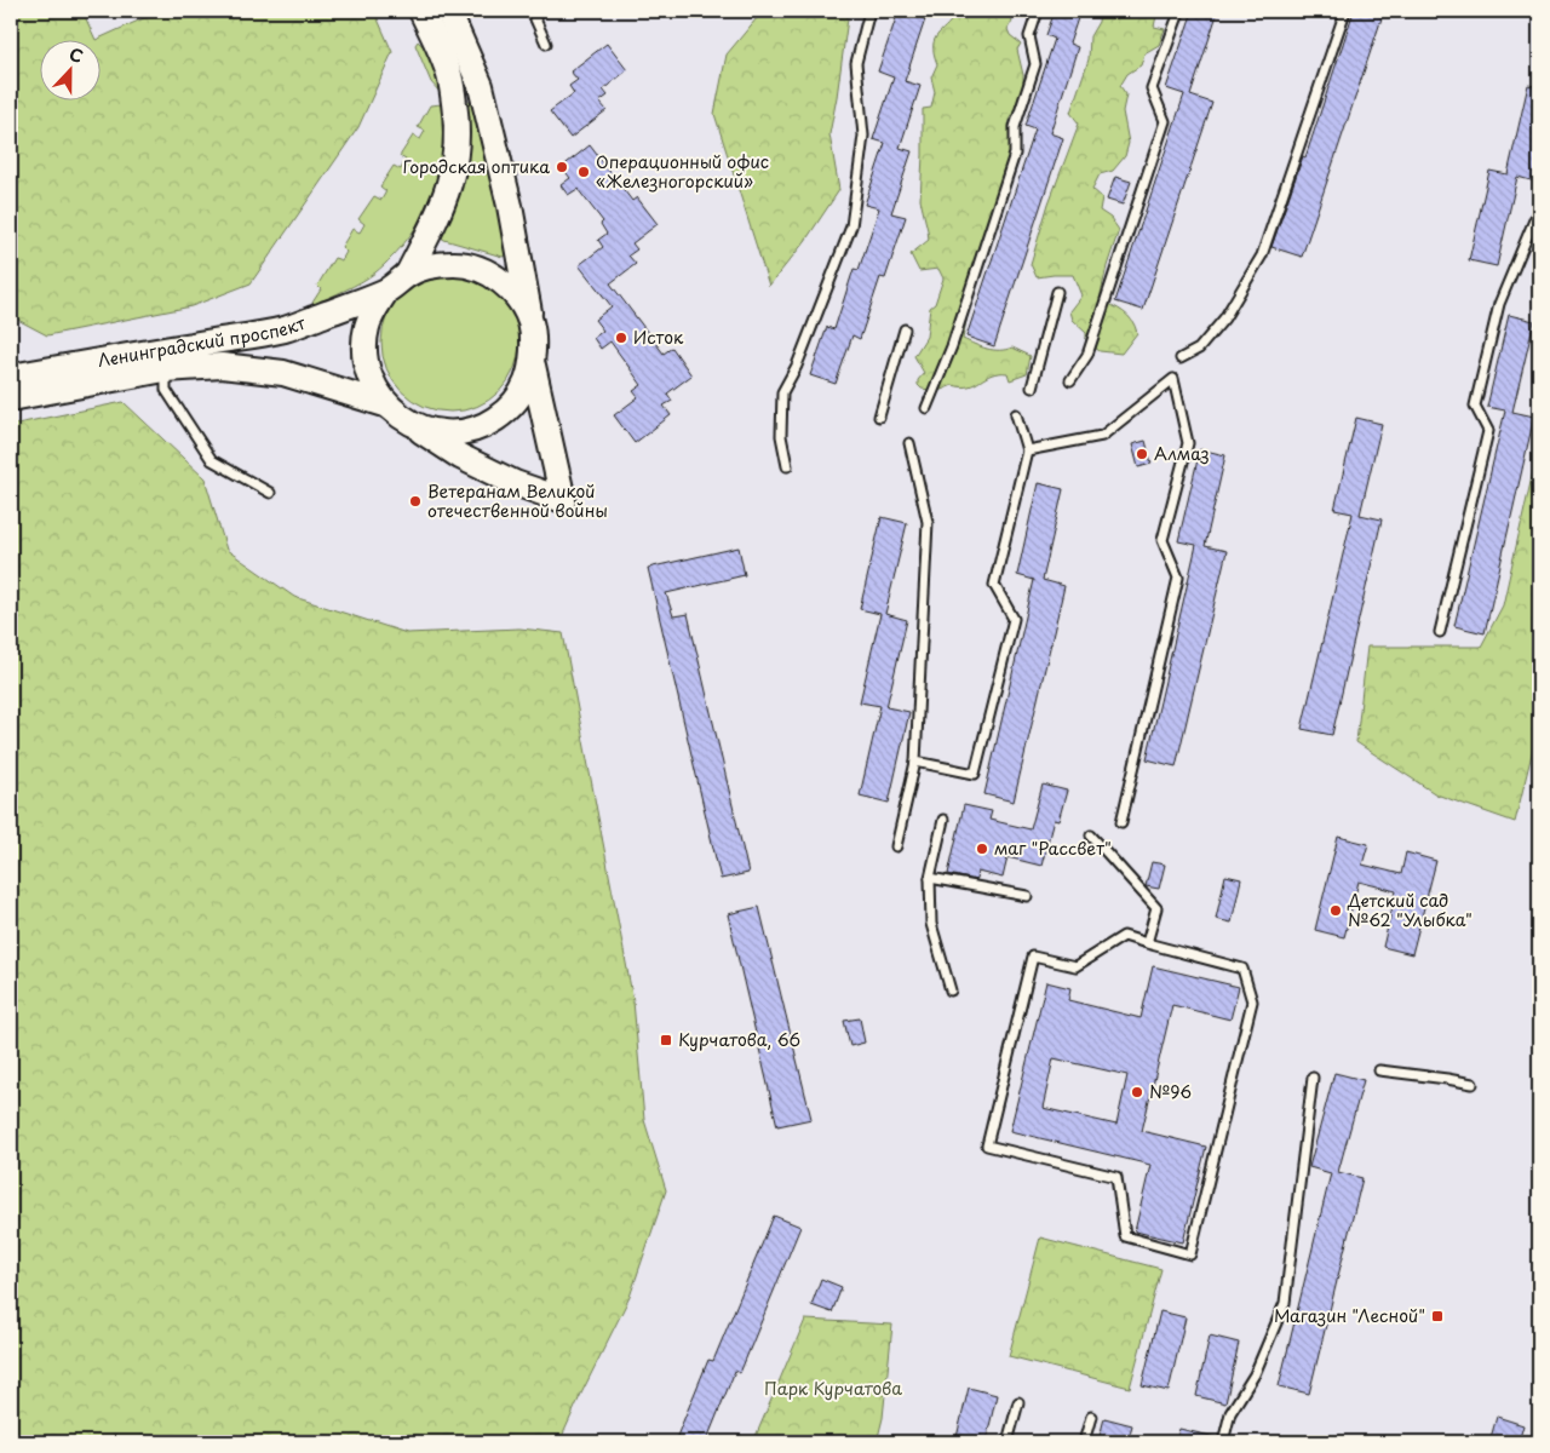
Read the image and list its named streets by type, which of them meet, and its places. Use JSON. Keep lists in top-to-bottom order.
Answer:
{
  "streets": {
    "main road": ["Ленинградский проспект"]
  },
  "parks": ["Парк Курчатова"],
  "places": {
    "other": [
      "Городская оптика",
      "Операционный офис «Железногорский»",
      "Исток",
      "Алмаз",
      "Ветеранам Великой отечественной войны",
      "маг \"Рассвет\"",
      "Детский сад №62 \"Улыбка\"",
      "№96"
    ],
    "transit": ["Курчатова, 66", "Магазин \"Лесной\""]
  },
  "north": "top"
}
